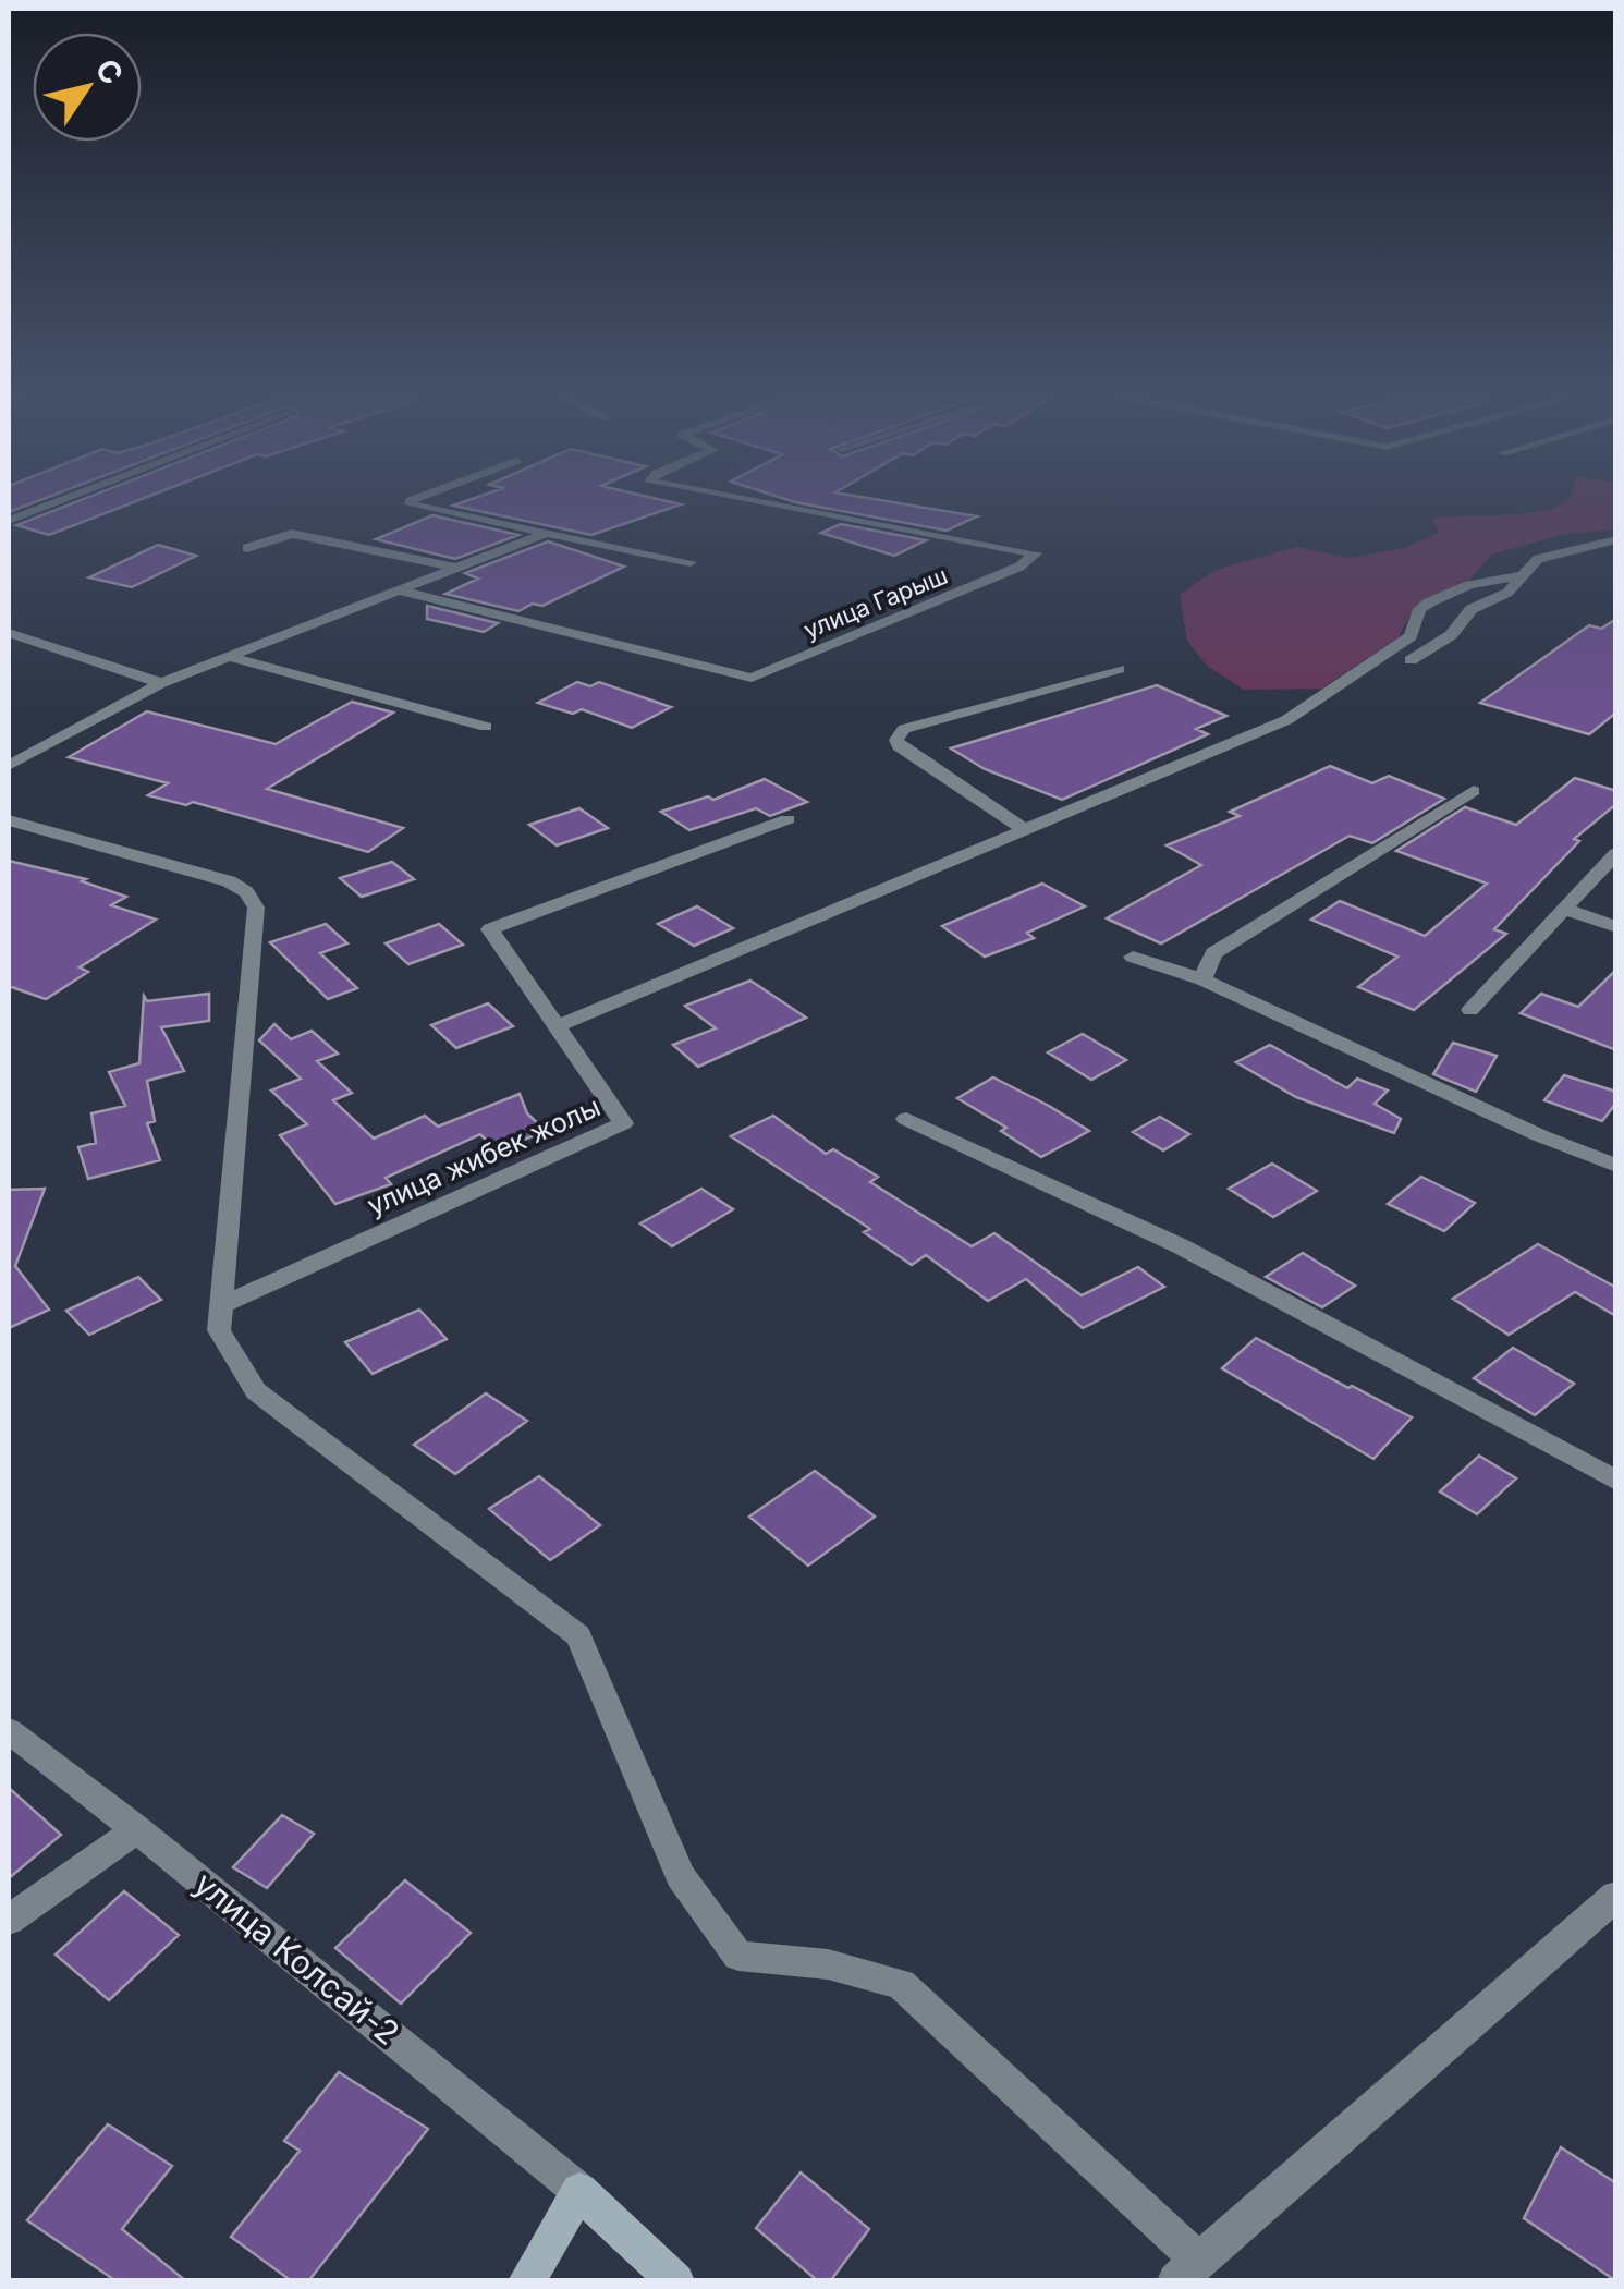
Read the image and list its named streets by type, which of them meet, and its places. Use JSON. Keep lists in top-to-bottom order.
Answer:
{
  "streets": {
    "street": ["улица Гарыш", "улица жибек жолы", "улица Колсай-2"]
  },
  "north": "top right"
}
